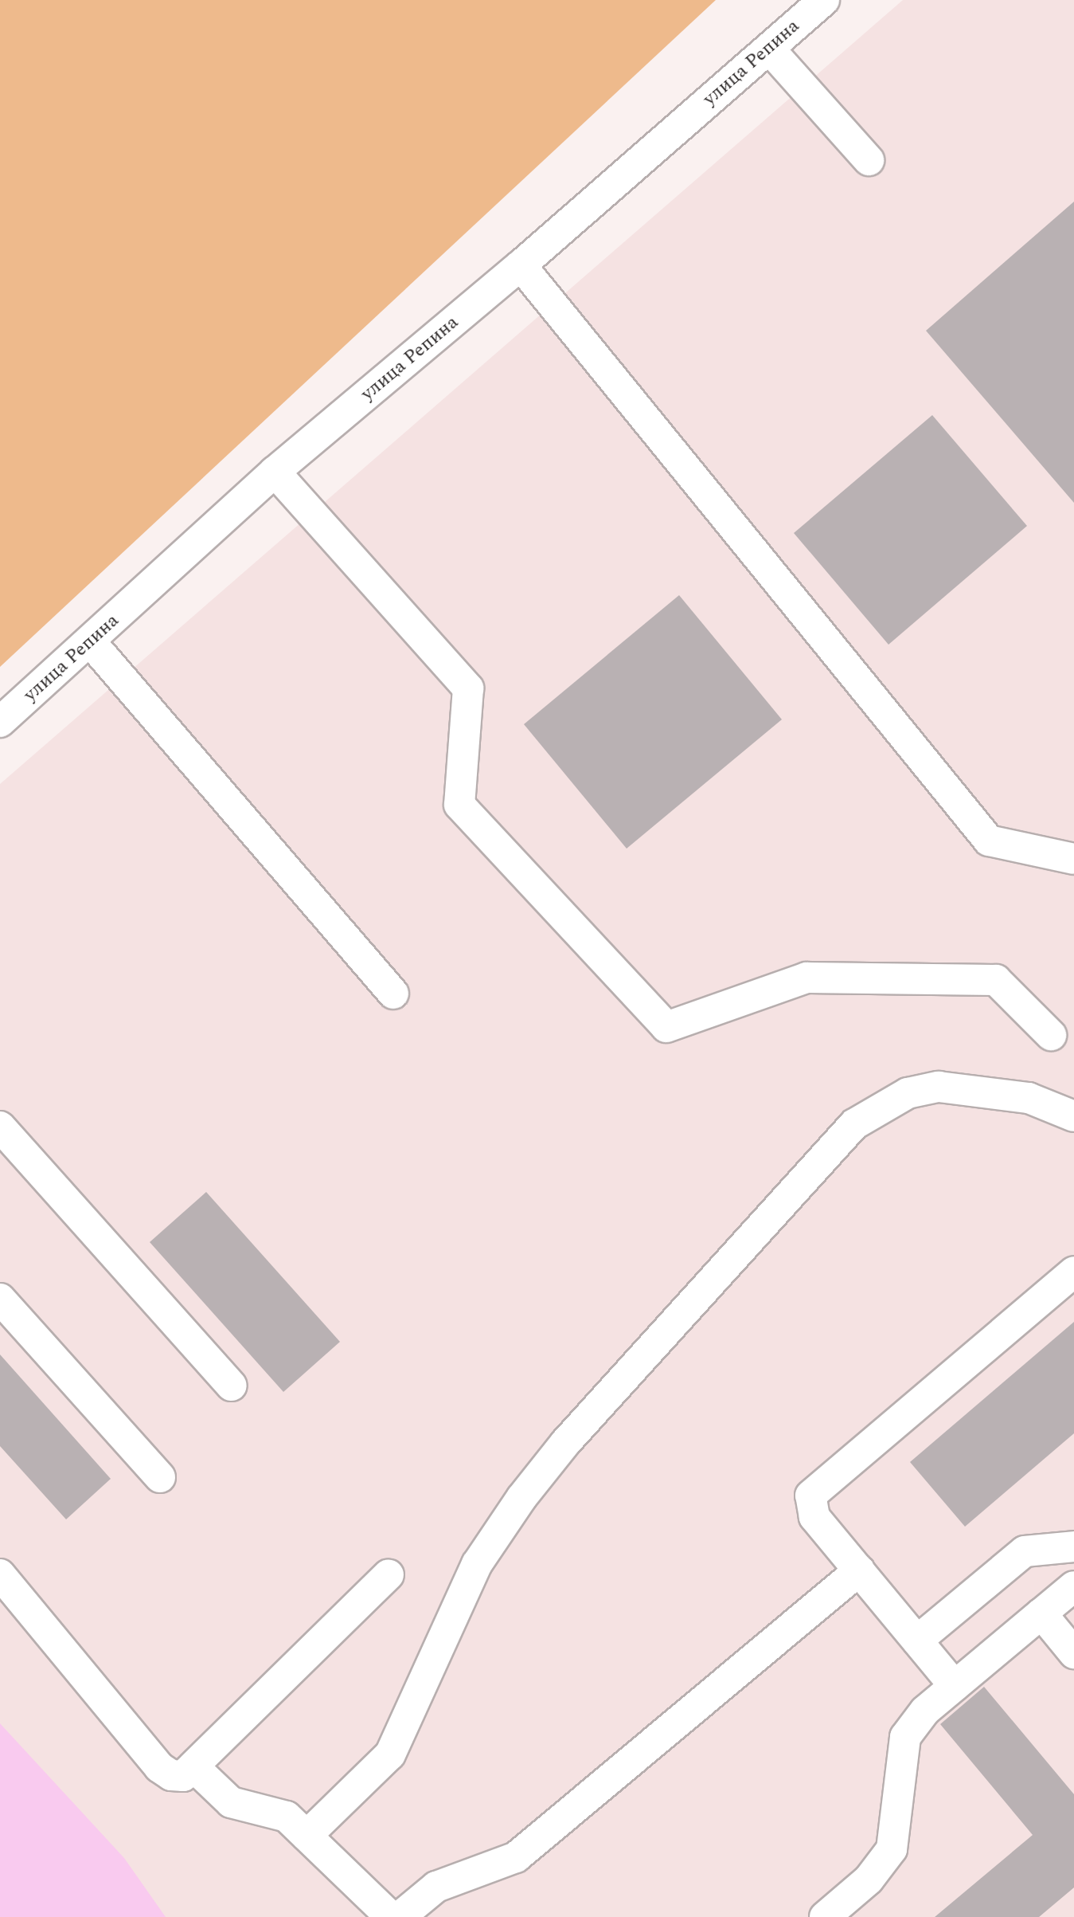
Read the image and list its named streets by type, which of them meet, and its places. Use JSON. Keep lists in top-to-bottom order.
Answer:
{
  "streets": {
    "street": ["улица Репина"]
  }
}
